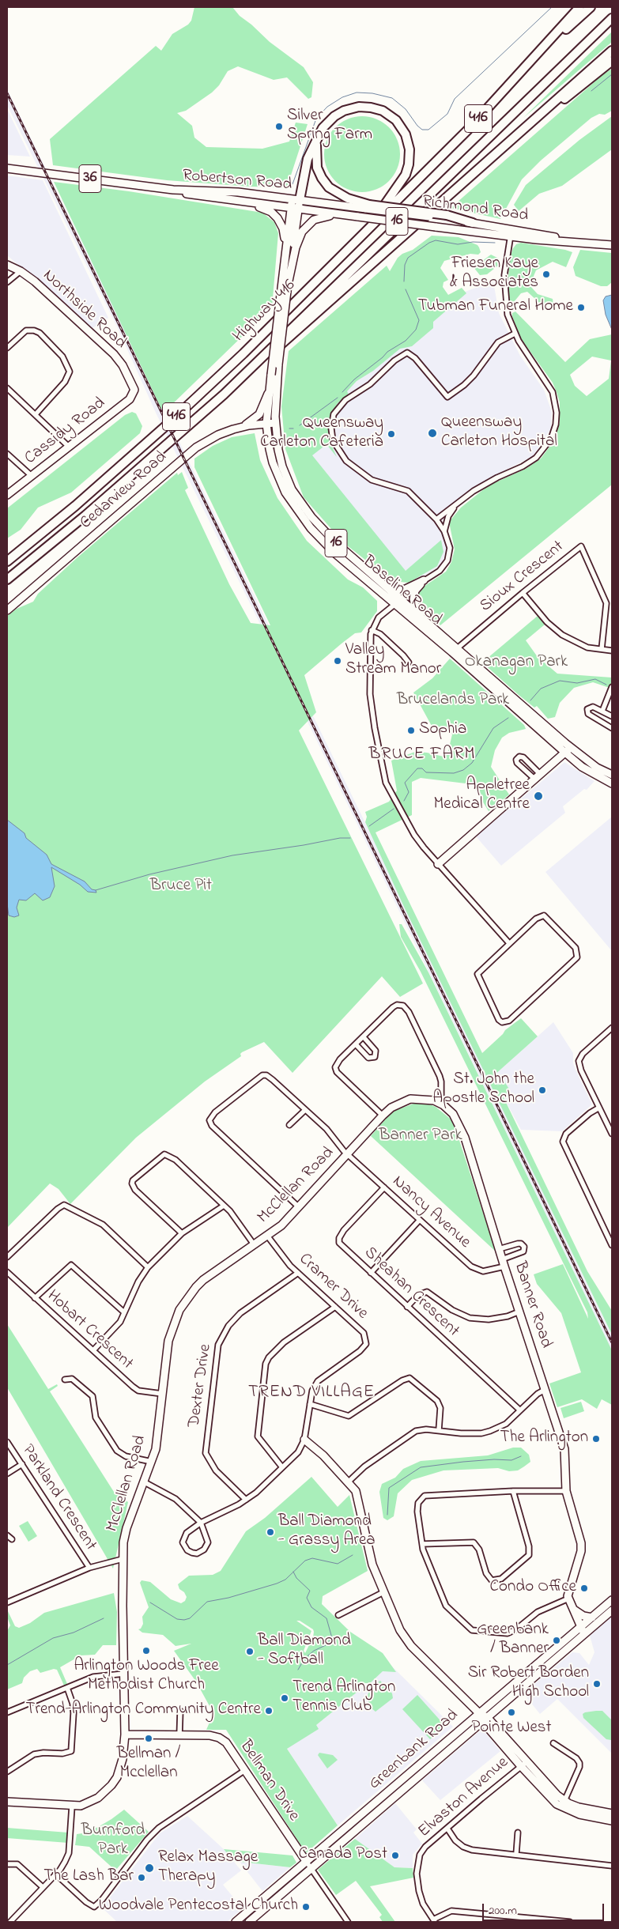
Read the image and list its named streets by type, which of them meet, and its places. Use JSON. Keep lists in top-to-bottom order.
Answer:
{
  "streets": {
    "highway": ["416", "Highway 416"],
    "main road": [
      "36",
      "Robertson Road",
      "Richmond Road",
      "16",
      "Northside Road",
      "Cassidy Road",
      "Cedarview Road",
      "Baseline Road",
      "McClellan Road",
      "Banner Road",
      "Greenbank Road",
      "Bellman Drive"
    ],
    "street": [
      "Sioux Crescent",
      "Nancy Avenue",
      "Cramer Drive",
      "Sheahan Crescent",
      "Hobart Crescent",
      "Dexter Drive",
      "Parkland Crescent",
      "Elvaston Avenue"
    ]
  },
  "crossings": [
    ["Robertson Road", "Richmond Road"],
    ["Robertson Road", "16"],
    ["Robertson Road", "Baseline Road"],
    ["Richmond Road", "Baseline Road"],
    ["16", "Baseline Road"],
    ["Northside Road", "Cassidy Road"],
    ["Cedarview Road", "Baseline Road"],
    ["Sioux Crescent", "Baseline Road"],
    ["McClellan Road", "Nancy Avenue"],
    ["McClellan Road", "Cramer Drive"],
    ["McClellan Road", "Banner Road"],
    ["McClellan Road", "Hobart Crescent"],
    ["McClellan Road", "Bellman Drive"],
    ["Nancy Avenue", "Sheahan Crescent"],
    ["Nancy Avenue", "Banner Road"],
    ["Cramer Drive", "Dexter Drive"],
    ["Greenbank Road", "Bellman Drive"]
  ],
  "districts": ["BRUCE FARM", "TREND VILLAGE"],
  "parks": [
    "Okanagan Park",
    "Brucelands Park",
    "Bruce Pit",
    "Banner Park",
    "Burnford Park"
  ],
  "places": [
    "Silver Spring Farm",
    "Friesen Kaye & Associates",
    "Tubman Funeral Home",
    "Queensway Carleton Hospital",
    "Queensway Carleton Cafeteria",
    "Valley Stream Manor",
    "Sophia",
    "Appletree Medical Centre",
    "St. John the Apostle School",
    "The Arlington",
    "Ball Diamond - Grassy Area",
    "Condo Office",
    "Greenbank / Banner",
    "Arlington Woods Free Methodist Church",
    "Ball Diamond - Softball",
    "Sir Robert Borden High School",
    "Trend Arlington Tennis Club",
    "Trend-Arlington Community Centre",
    "Pointe West",
    "Bellman / Mcclellan",
    "Canada Post",
    "Relax Massage Therapy",
    "The Lash Bar",
    "Woodvale Pentecostal Church"
  ],
  "scale_bar": "200 m"
}
